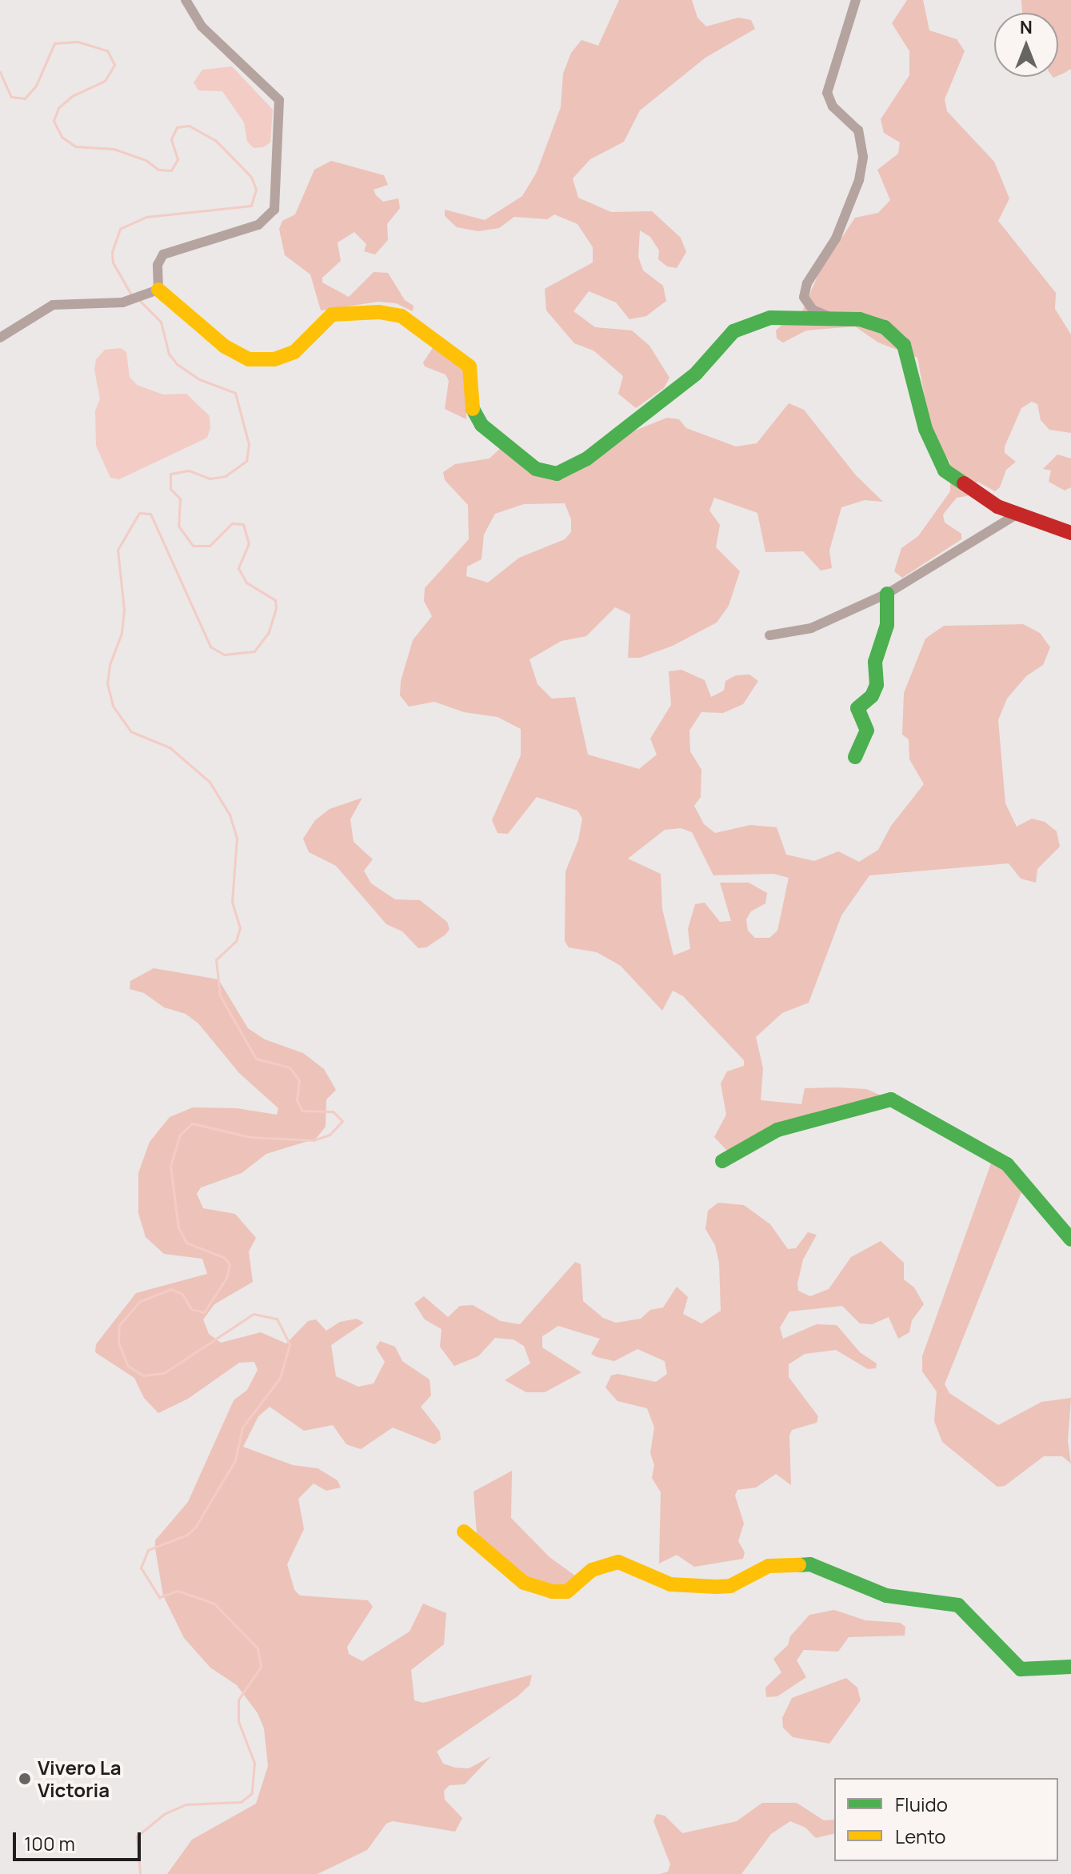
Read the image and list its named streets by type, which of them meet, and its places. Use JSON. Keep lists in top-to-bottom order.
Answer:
{
  "places": ["Vivero La Victoria"],
  "legend": ["Fluido", "Lento"],
  "scale_bar": "100 m",
  "north": "top"
}
